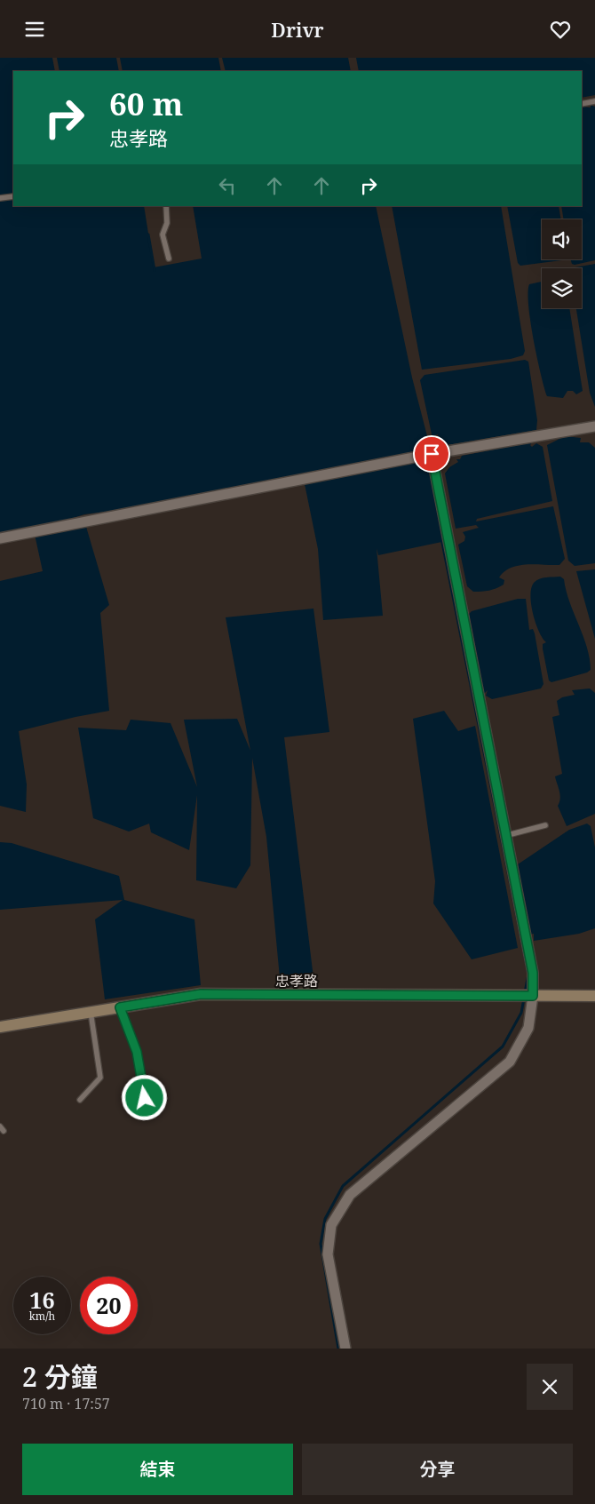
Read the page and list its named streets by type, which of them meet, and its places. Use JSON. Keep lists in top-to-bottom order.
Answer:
{
  "streets": {
    "street": ["忠孝路"]
  },
  "page": {
    "header": "Drivr",
    "turn": ["60 m", "忠孝路"],
    "speed": "16 km/h",
    "limit": "20",
    "heading": ["2 分鐘", "710 m · 17:57"],
    "buttons": ["結束", "分享"]
  }
}
